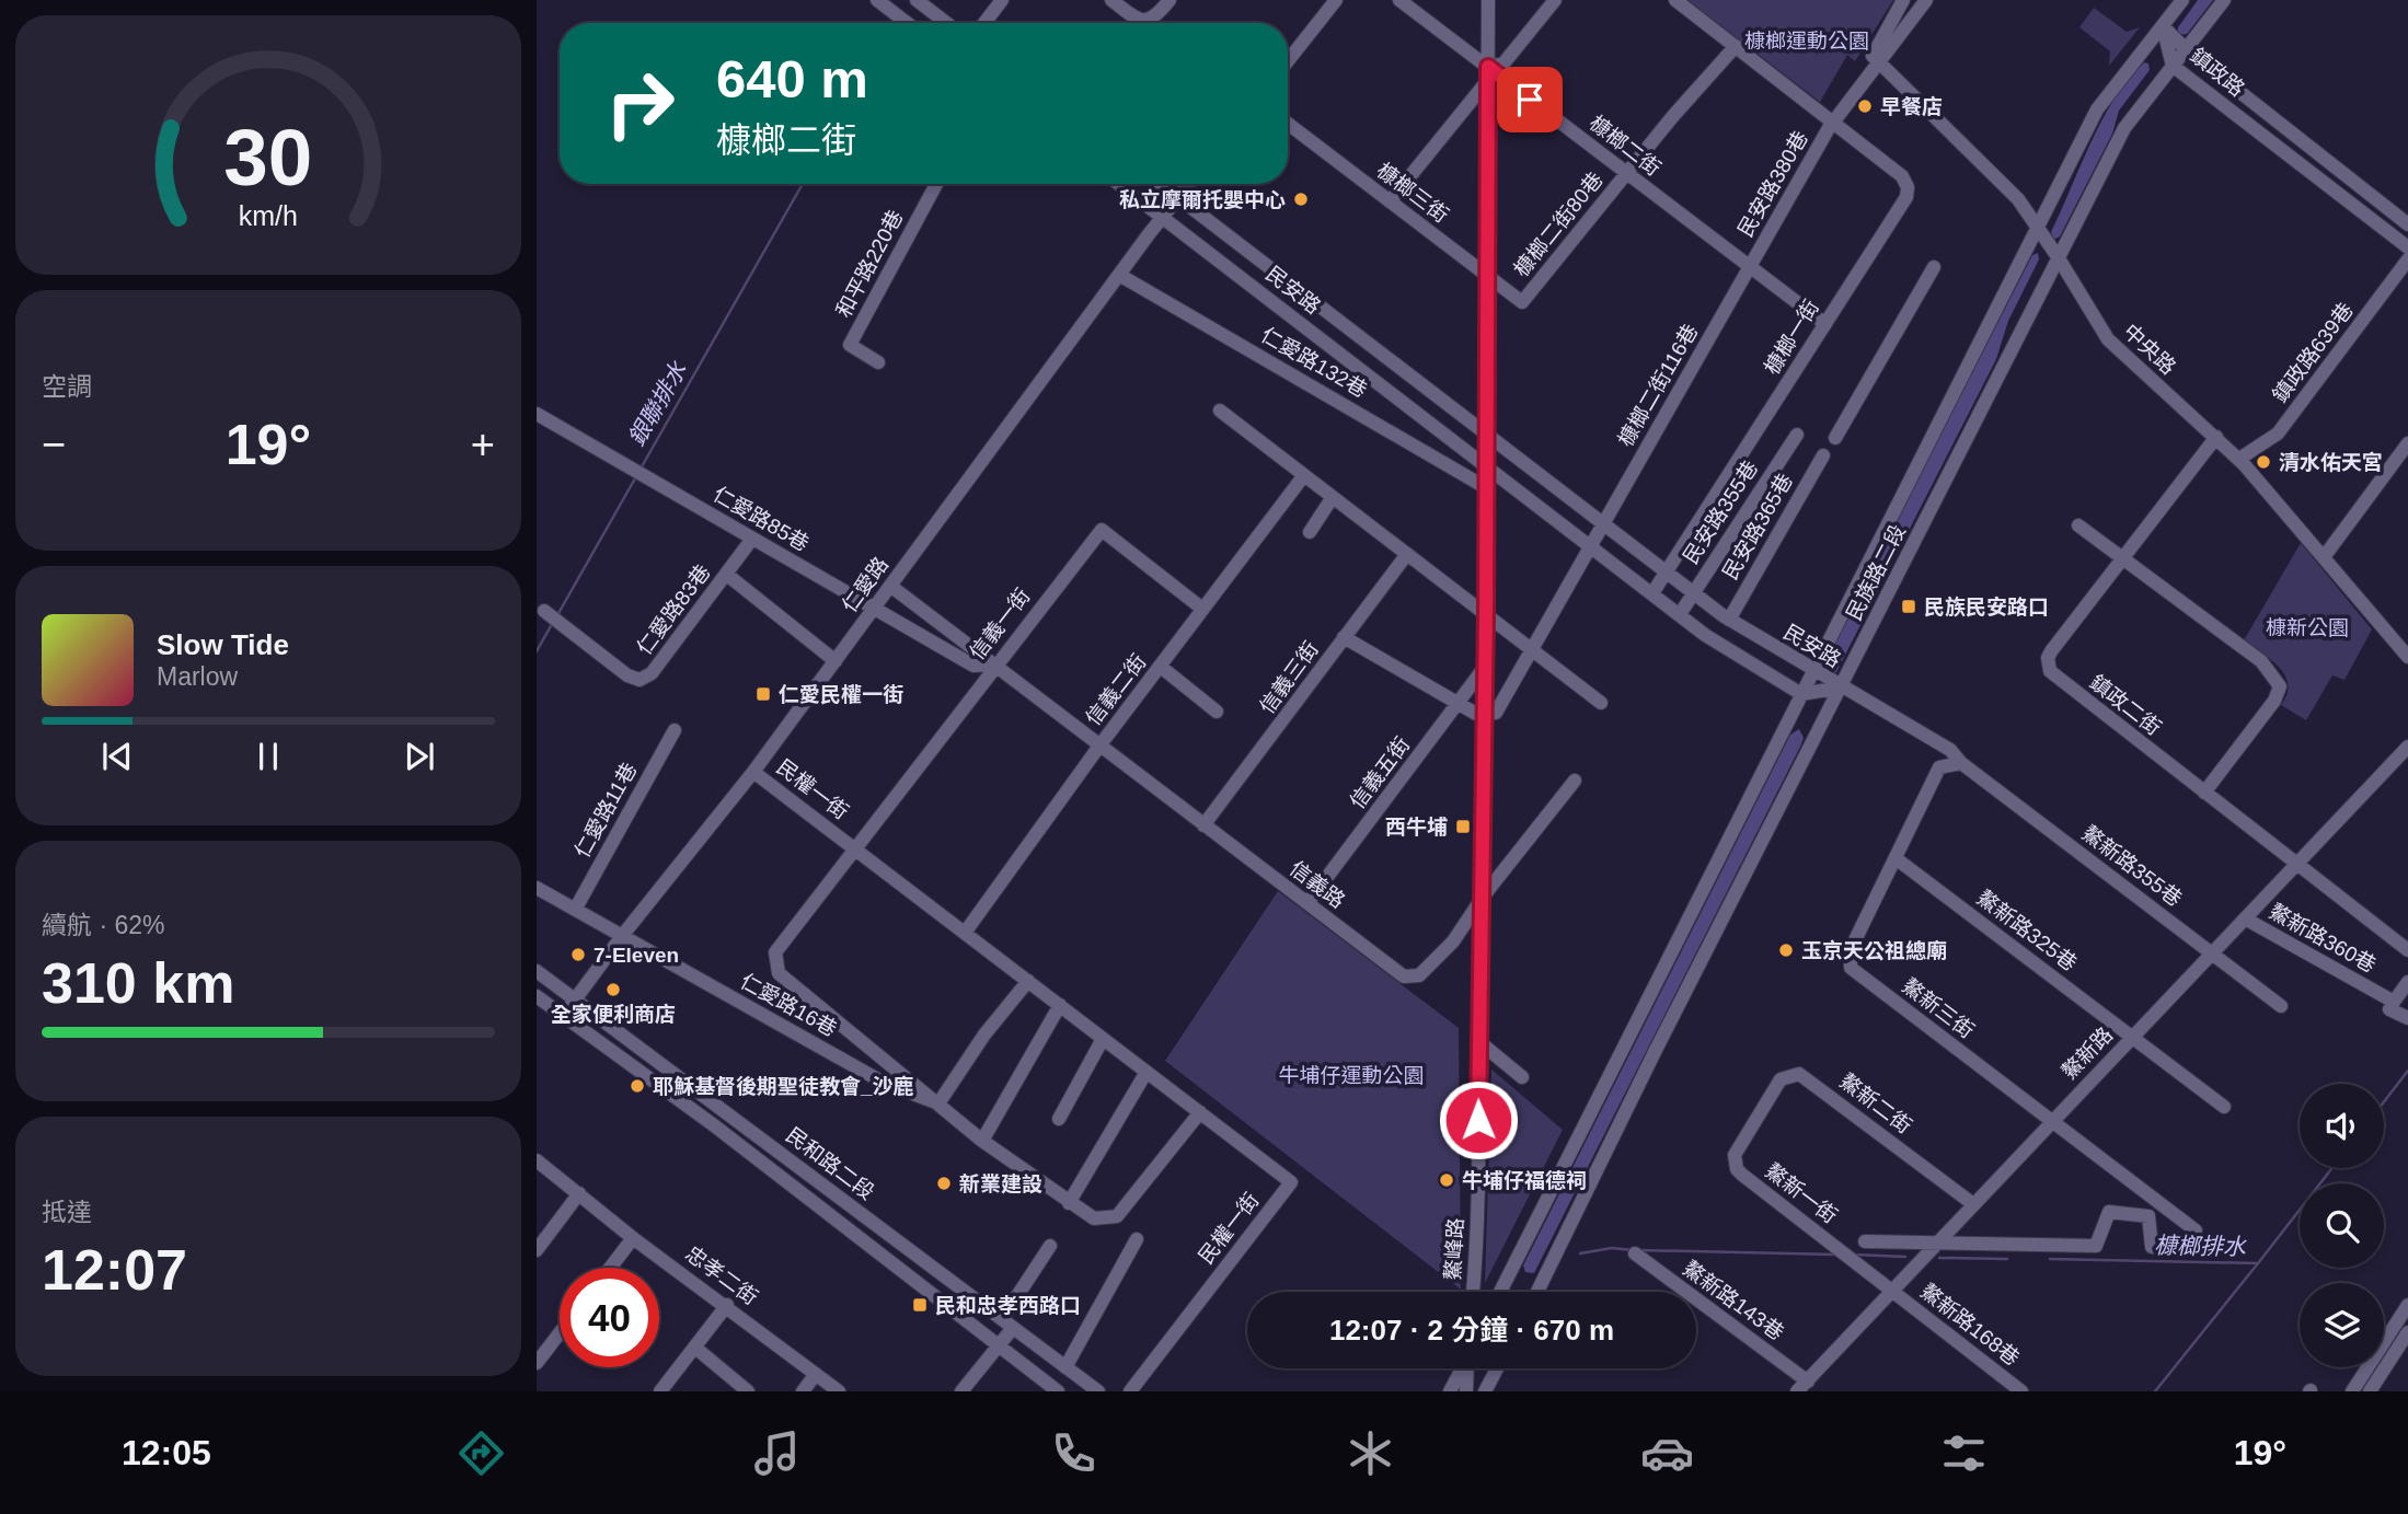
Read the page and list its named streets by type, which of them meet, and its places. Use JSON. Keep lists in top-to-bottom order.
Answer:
{
  "streets": {
    "street": [
      "鎮政路",
      "槺榔二街",
      "民安路380巷",
      "槺榔三街",
      "槺榔二街80巷",
      "和平路220巷",
      "民安路",
      "槺榔一街",
      "中央路",
      "鎮政路639巷",
      "仁愛路132巷",
      "槺榔二街116巷",
      "民安路355巷",
      "仁愛路85巷",
      "民安路365巷",
      "民族路二段",
      "仁愛路",
      "仁愛路83巷",
      "信義一街",
      "信義三街",
      "信義二街",
      "鎮政二街",
      "信義五街",
      "民權一街",
      "仁愛路11巷",
      "鰲新路355巷",
      "信義路",
      "鰲新路325巷",
      "鰲新路360巷",
      "仁愛路16巷",
      "鰲新三街",
      "鰲新路",
      "鰲新二街",
      "民和路二段",
      "鰲新一街",
      "鰲峰路",
      "忠孝二街",
      "鰲新路143巷",
      "鰲新路168巷"
    ]
  },
  "crossings": [
    ["鎮政路", "民族路二段"],
    ["槺榔二街", "民安路380巷"],
    ["槺榔二街", "槺榔二街80巷"],
    ["槺榔二街", "槺榔一街"],
    ["槺榔二街", "槺榔二街116巷"],
    ["槺榔二街", "鰲峰路"],
    ["民安路380巷", "槺榔一街"],
    ["民安路380巷", "槺榔二街116巷"],
    ["槺榔三街", "槺榔二街80巷"],
    ["槺榔三街", "鰲峰路"],
    ["槺榔二街80巷", "槺榔一街"],
    ["民安路", "槺榔一街"],
    ["民安路", "槺榔二街116巷"],
    ["民安路", "民安路355巷"],
    ["民安路", "民安路365巷"],
    ["民安路", "民族路二段"],
    ["民安路", "仁愛路"],
    ["民安路", "鰲新路355巷"],
    ["民安路", "鰲峰路"],
    ["中央路", "鎮政路639巷"],
    ["中央路", "民族路二段"],
    ["中央路", "鎮政二街"],
    ["仁愛路132巷", "仁愛路"],
    ["仁愛路132巷", "鰲峰路"],
    ["槺榔二街116巷", "鰲峰路"],
    ["仁愛路85巷", "仁愛路"],
    ["仁愛路85巷", "仁愛路83巷"],
    ["仁愛路85巷", "信義路"],
    ["民族路二段", "鰲新路355巷"],
    ["仁愛路", "民權一街"],
    ["仁愛路", "信義路"],
    ["仁愛路", "仁愛路16巷"],
    ["仁愛路", "民和路二段"],
    ["信義一街", "信義二街"],
    ["信義一街", "民權一街"],
    ["信義一街", "信義路"],
    ["信義一街", "仁愛路16巷"],
    ["信義三街", "信義路"],
    ["信義二街", "民權一街"],
    ["信義二街", "信義路"],
    ["鎮政二街", "鰲新路"],
    ["信義五街", "信義路"],
    ["信義五街", "鰲峰路"],
    ["鰲新路355巷", "鰲新三街"],
    ["鰲新路355巷", "鰲新路"],
    ["信義路", "鰲峰路"],
    ["鰲新路325巷", "鰲新三街"],
    ["鰲新路325巷", "鰲新路"],
    ["鰲新路360巷", "鰲新路"],
    ["鰲新三街", "鰲新路"],
    ["鰲新路", "鰲新二街"],
    ["鰲新路", "鰲新一街"],
    ["鰲新路", "鰲新路143巷"],
    ["鰲新路", "鰲新路168巷"],
    ["鰲新二街", "鰲新一街"],
    ["鰲新一街", "鰲新路168巷"]
  ],
  "water": ["銀聯排水", "槺榔排水"],
  "parks": ["槺榔運動公園", "槺新公園", "牛埔仔運動公園"],
  "places": {
    "other": [
      "早餐店",
      "私立摩爾托嬰中心",
      "清水佑天宮",
      "玉京天公祖總廟",
      "7-Eleven",
      "全家便利商店",
      "耶穌基督後期聖徒教會_沙鹿",
      "牛埔仔福德祠",
      "新業建設"
    ],
    "transit": [
      "民族民安路口",
      "仁愛民權一街",
      "西牛埔",
      "民和忠孝西路口"
    ]
  },
  "page": {
    "turn": ["640 m", "槺榔二街"],
    "tile": [
      "空調",
      ["續航 · 62%", "310 km"],
      ["抵達", "12:07"]
    ],
    "heat": ["−", "19°", "+"],
    "song": ["Slow Tide", "Marlow"],
    "limit": "40",
    "trip": "12:07 · 2 分鐘 · 670 m",
    "tabs": ["12:05", "19°"],
    "gauge": ["30", "km/h"]
  }
}
